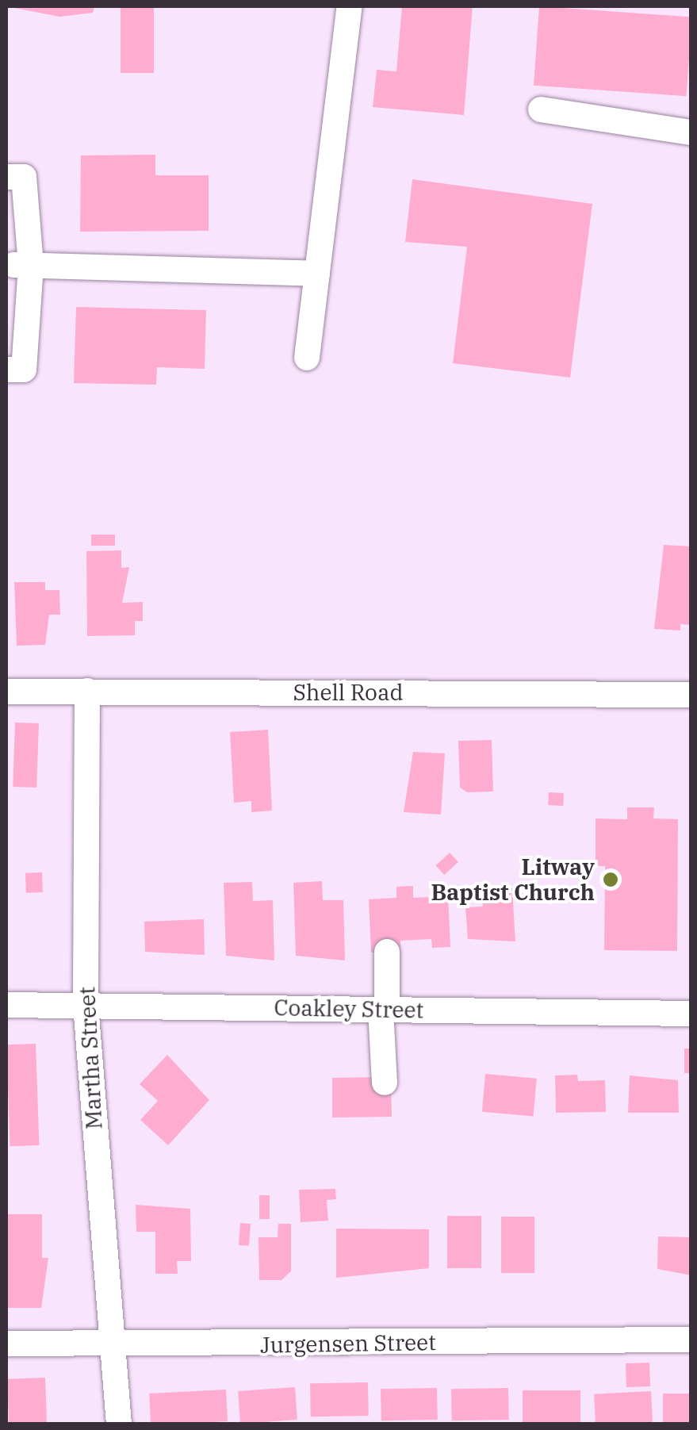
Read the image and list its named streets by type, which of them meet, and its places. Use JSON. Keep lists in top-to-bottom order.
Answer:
{
  "streets": {
    "street": [
      "Shell Road",
      "Coakley Street",
      "Martha Street",
      "Jurgensen Street"
    ]
  },
  "crossings": [
    ["Shell Road", "Martha Street"],
    ["Coakley Street", "Martha Street"],
    ["Martha Street", "Jurgensen Street"]
  ],
  "places": ["Litway Baptist Church"]
}
